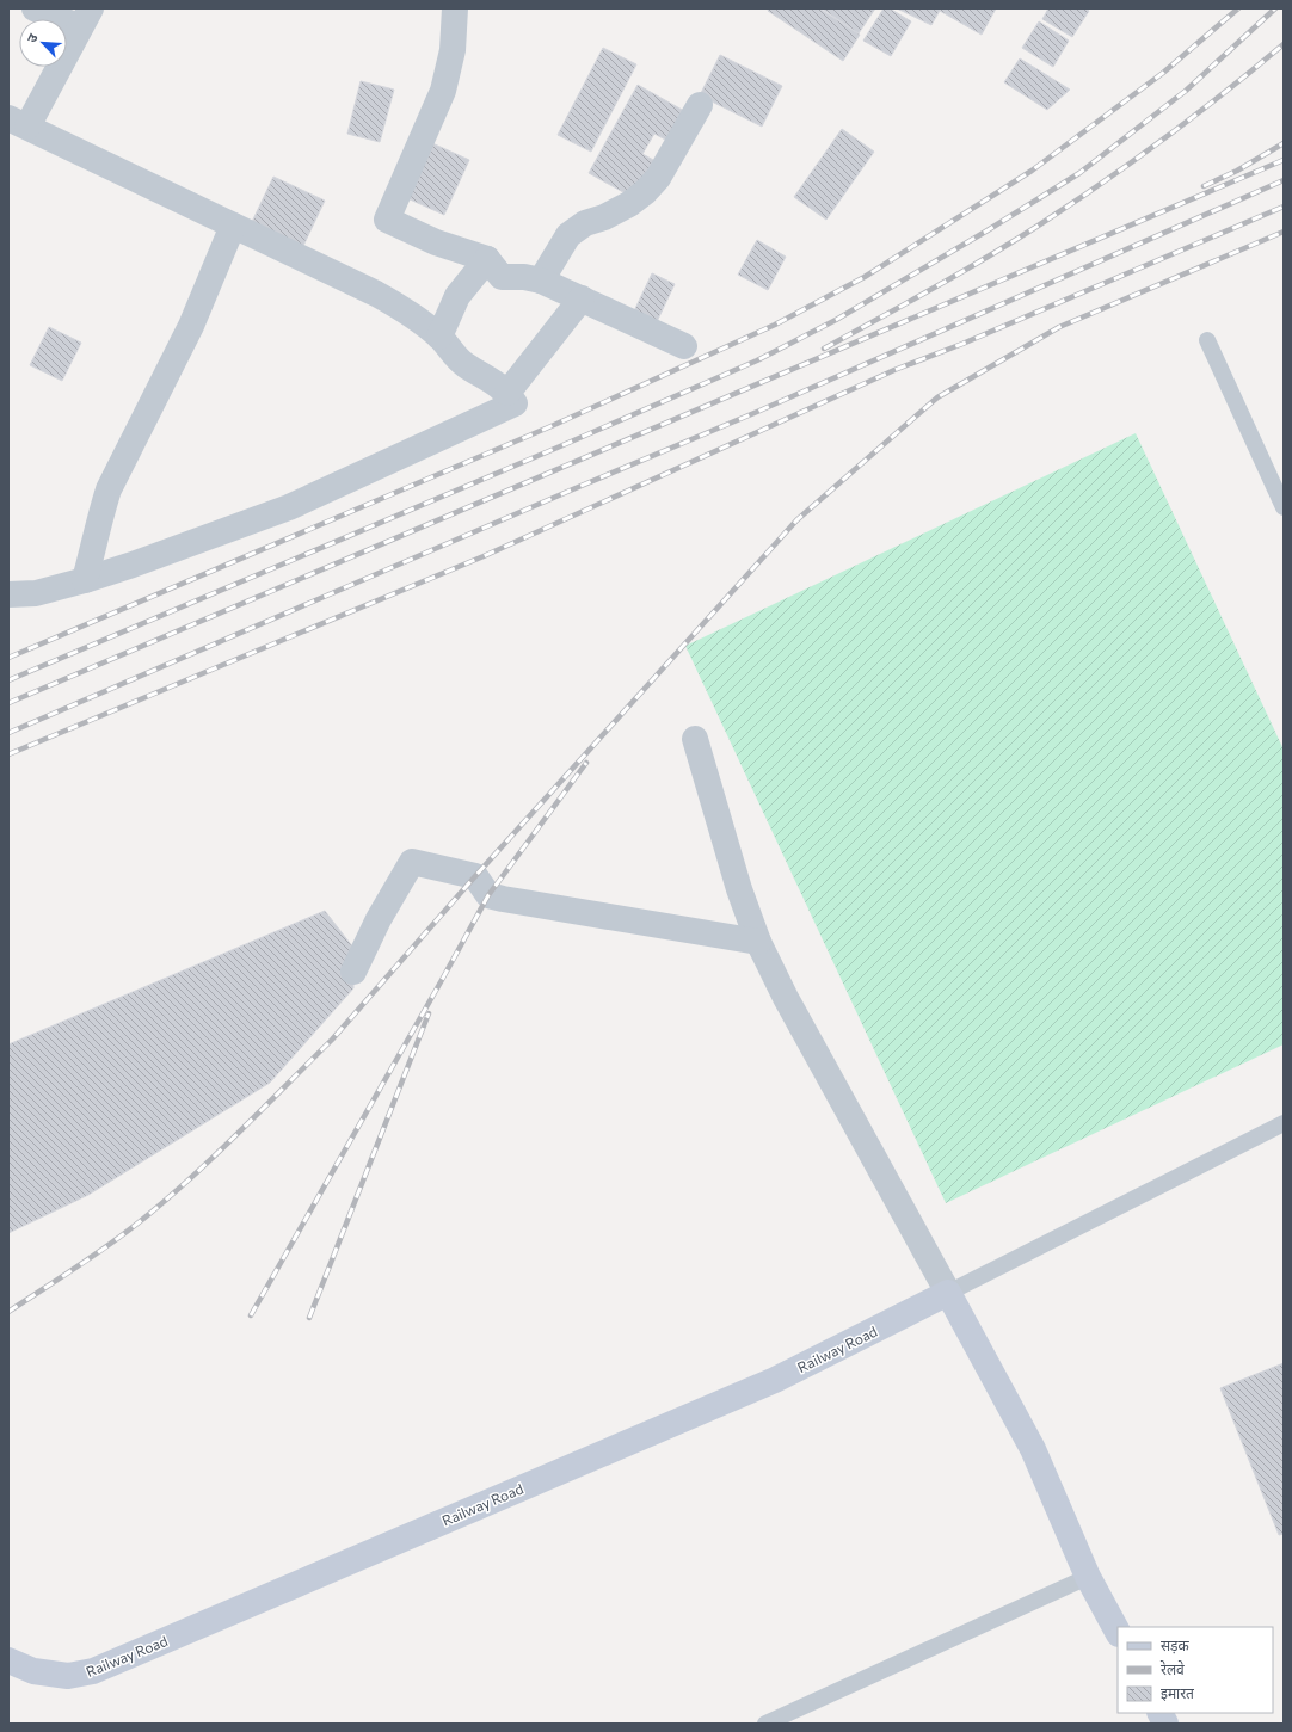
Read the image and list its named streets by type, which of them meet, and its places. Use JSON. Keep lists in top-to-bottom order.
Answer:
{
  "streets": {
    "street": ["Railway Road"]
  },
  "legend": ["सड़क", "रेलवे", "इमारत"],
  "north": "top left"
}
